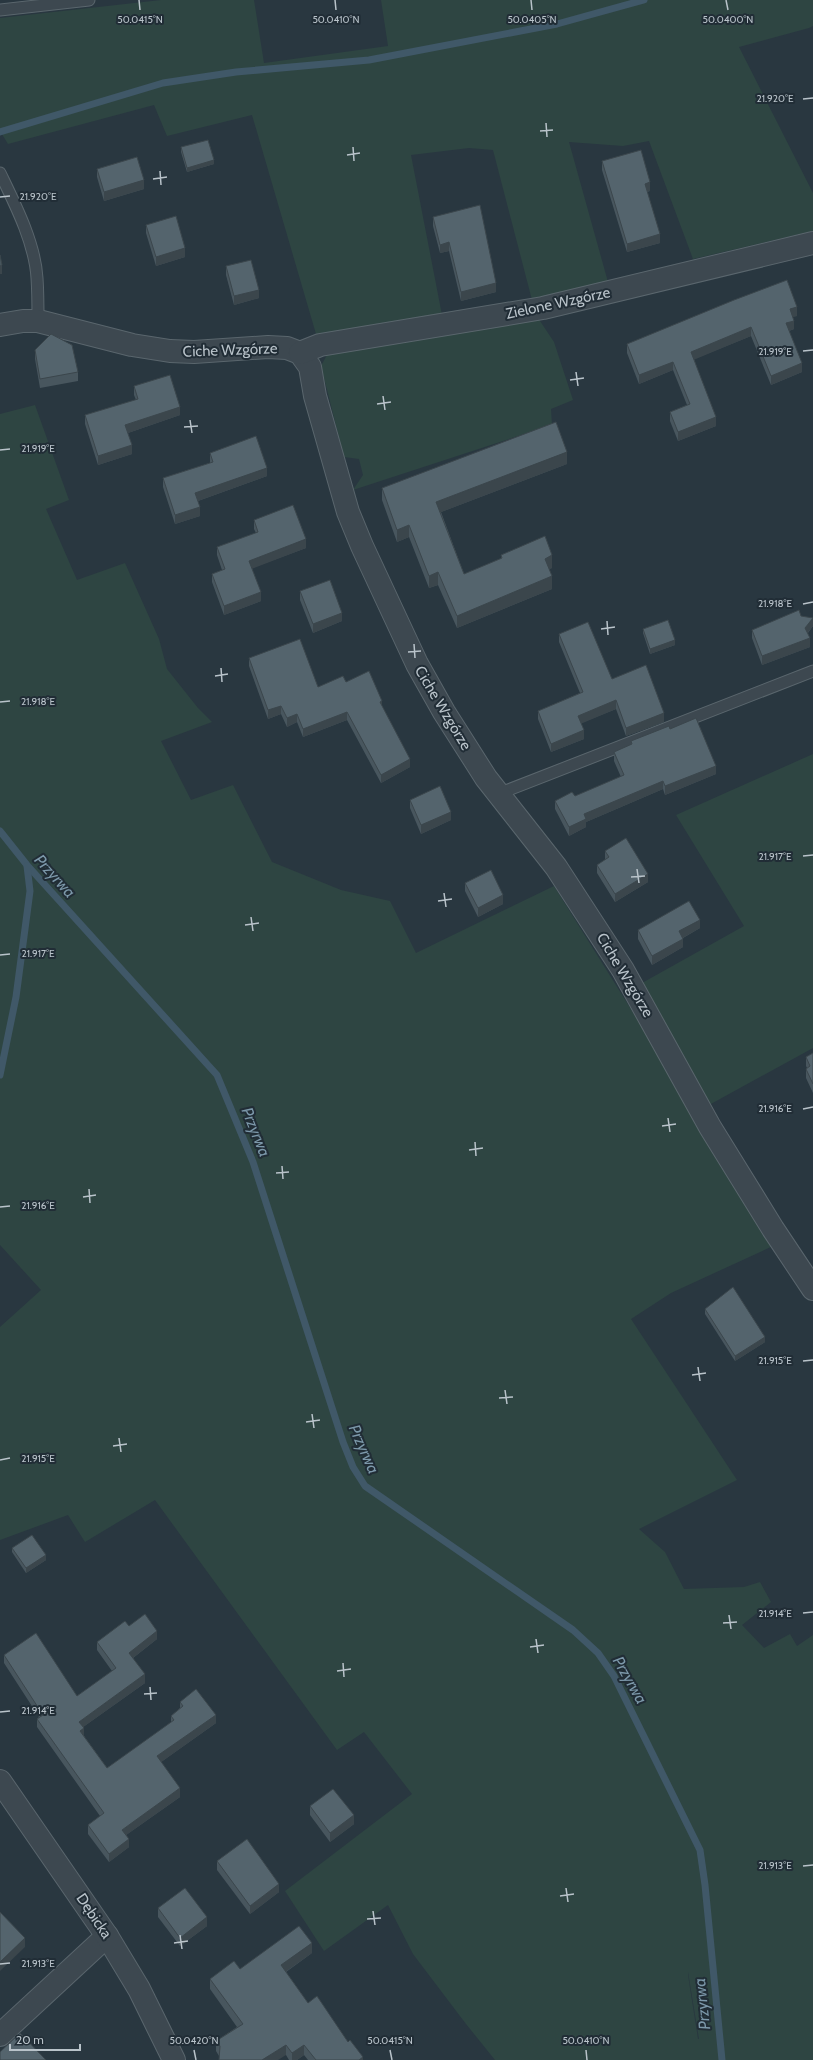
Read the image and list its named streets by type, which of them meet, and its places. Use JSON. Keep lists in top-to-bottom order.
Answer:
{
  "streets": {
    "street": ["Zielone Wzgórze", "Ciche Wzgórze", "Dębicka"]
  },
  "crossings": [
    ["Zielone Wzgórze", "Ciche Wzgórze"]
  ],
  "water": ["Przyrwa"],
  "scale_bar": "20 m",
  "coordinates": [
    "50.0415°N",
    "50.0410°N",
    "50.0405°N",
    "50.0400°N",
    "21.920°E",
    "21.919°E",
    "21.918°E",
    "21.917°E",
    "21.916°E",
    "21.915°E",
    "21.914°E",
    "21.913°E",
    "50.0420°N"
  ]
}
